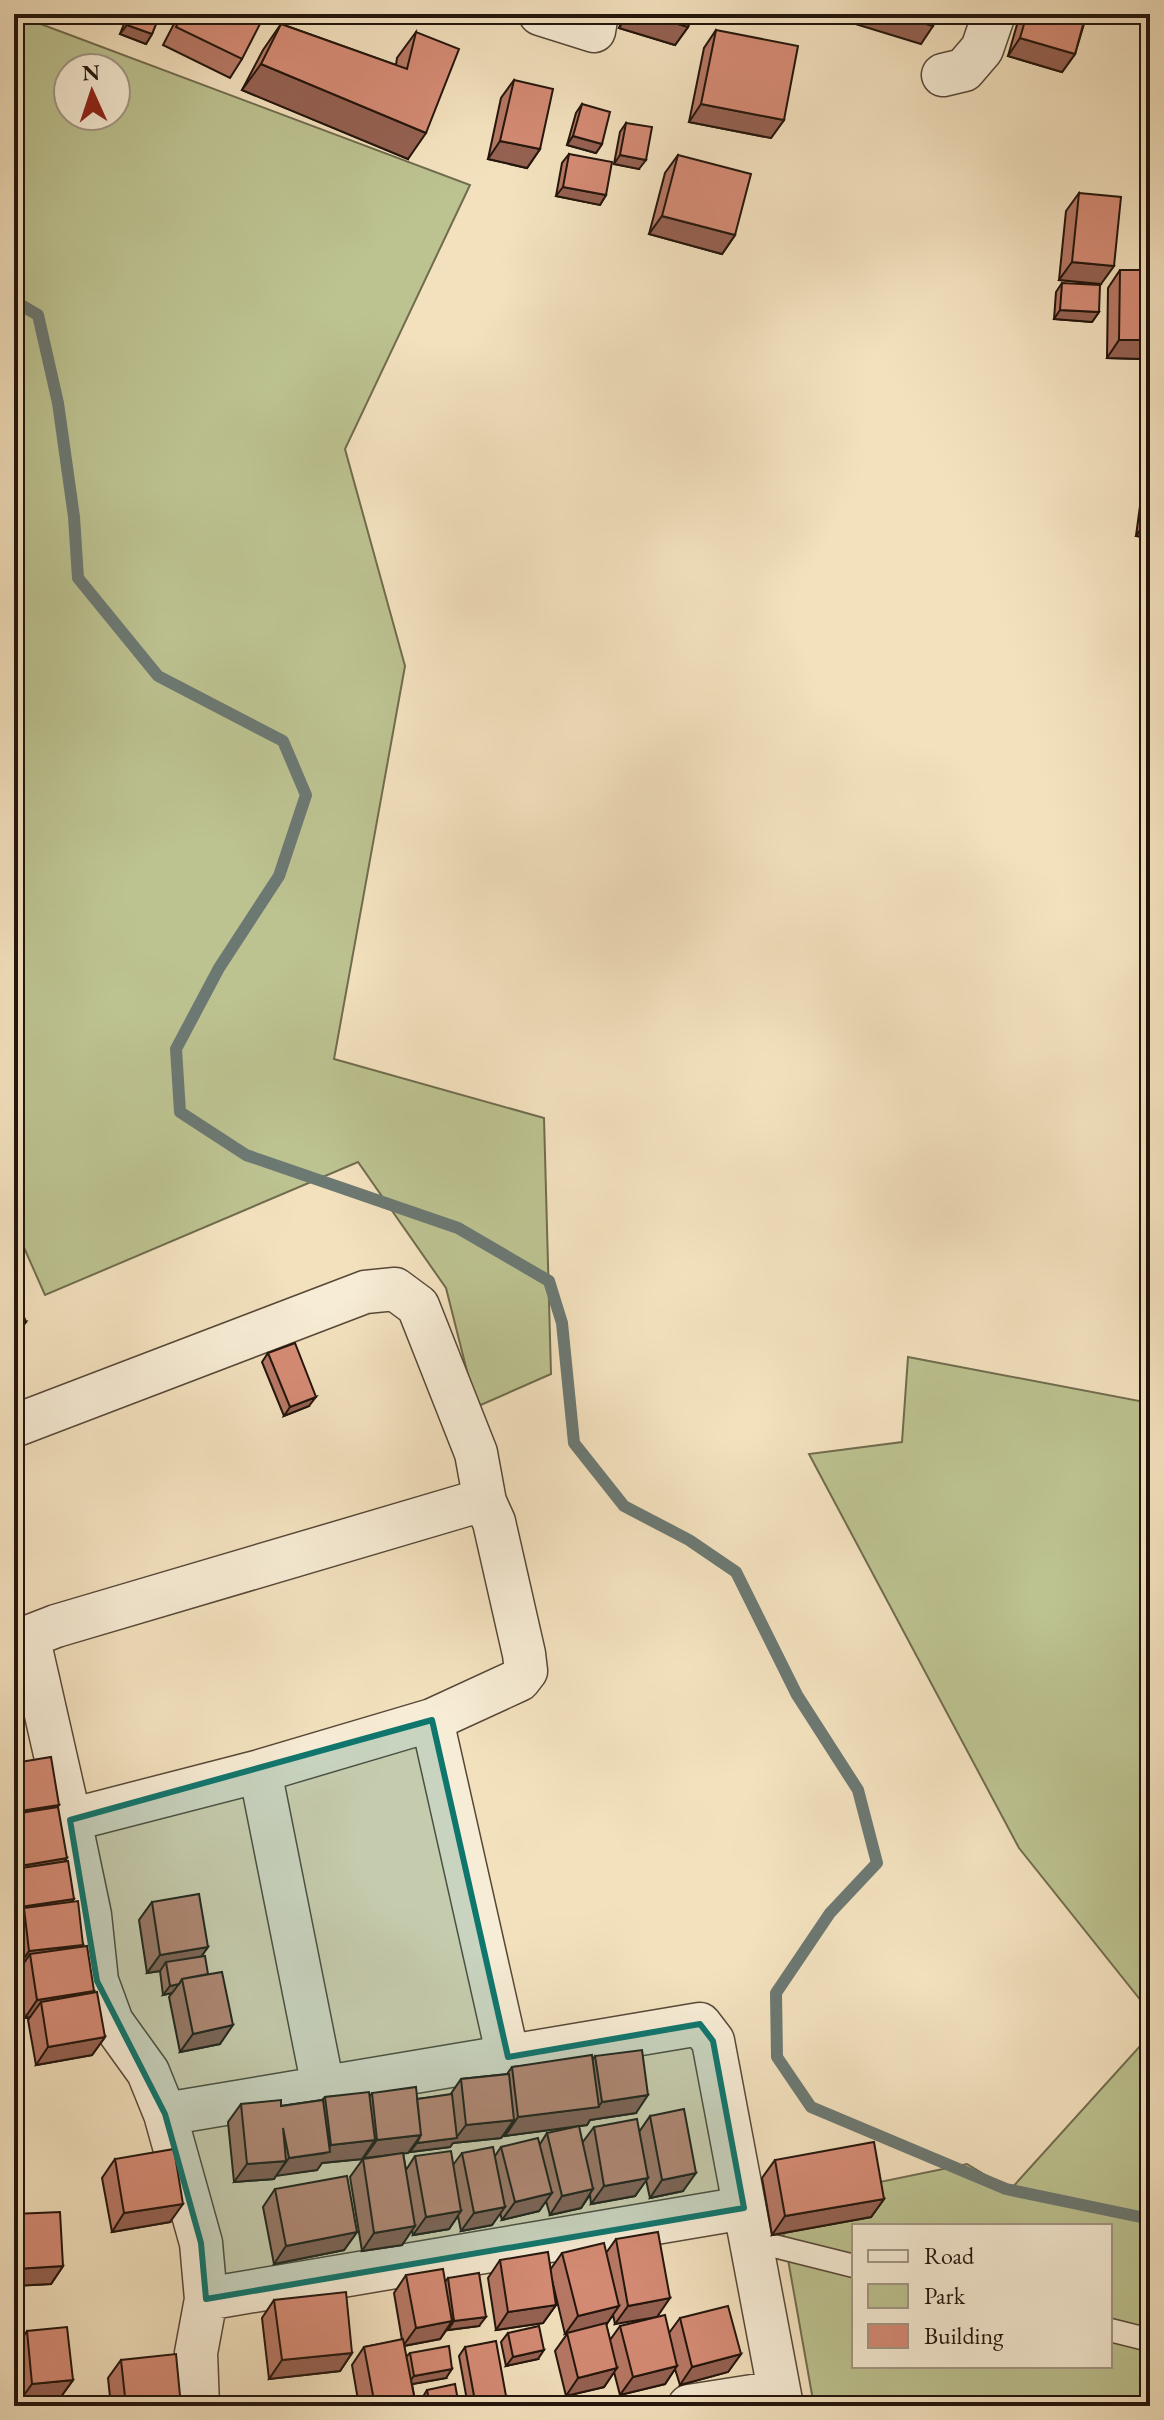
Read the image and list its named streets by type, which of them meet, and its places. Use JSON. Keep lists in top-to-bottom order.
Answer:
{
  "legend": ["Road", "Park", "Building"],
  "north": "top"
}
